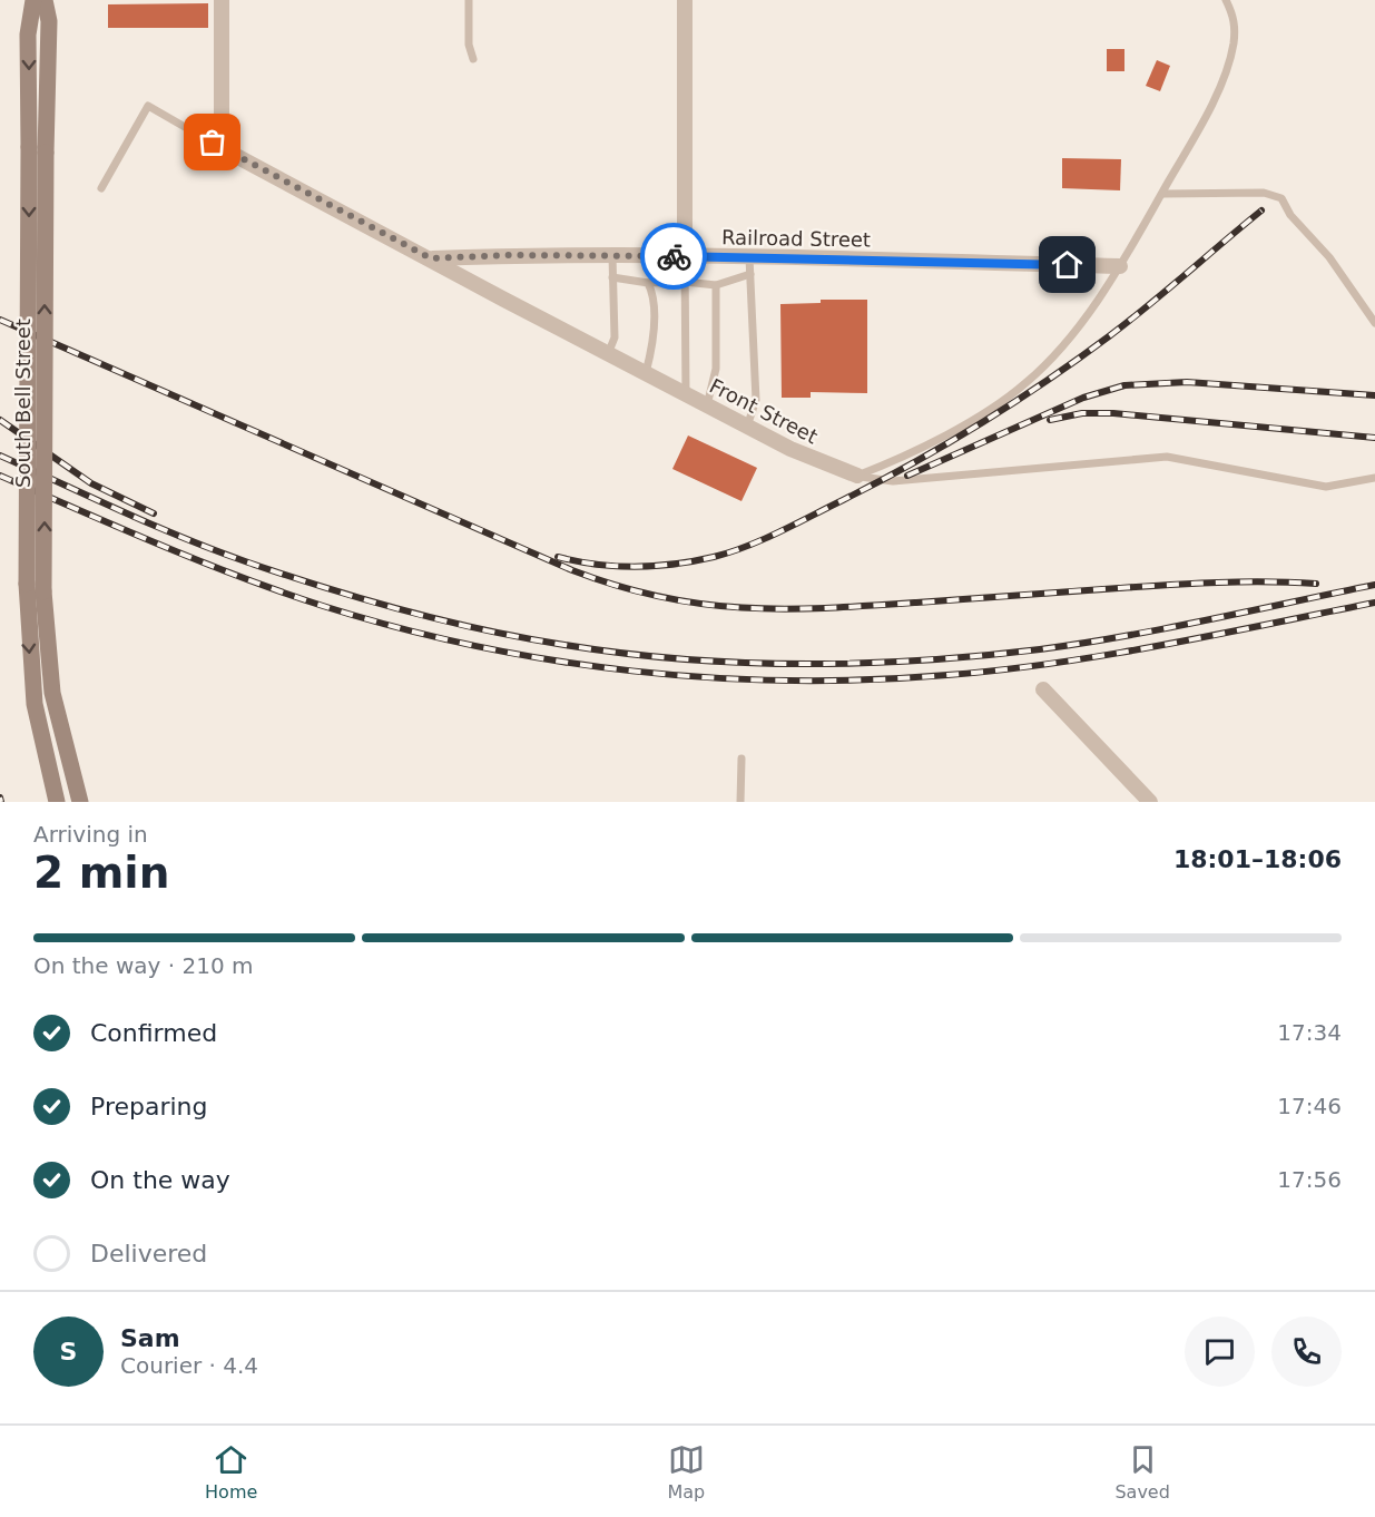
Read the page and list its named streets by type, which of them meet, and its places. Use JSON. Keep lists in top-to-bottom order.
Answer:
{
  "streets": {
    "main road": ["South Bell Street"],
    "street": ["Railroad Street", "Front Street"]
  },
  "crossings": [
    ["Railroad Street", "Front Street"]
  ],
  "page": {
    "heading": ["2 min", "Arriving in", "18:01–18:06"],
    "panel": ["Sam", "Courier · 4.4"],
    "bar": "On the way · 210 m",
    "list": [
      ["Confirmed", "17:34"],
      ["Preparing", "17:46"],
      ["On the way", "17:56"],
      "Delivered"
    ],
    "round": "S",
    "tabs": ["Home", "Map", "Saved"]
  }
}
